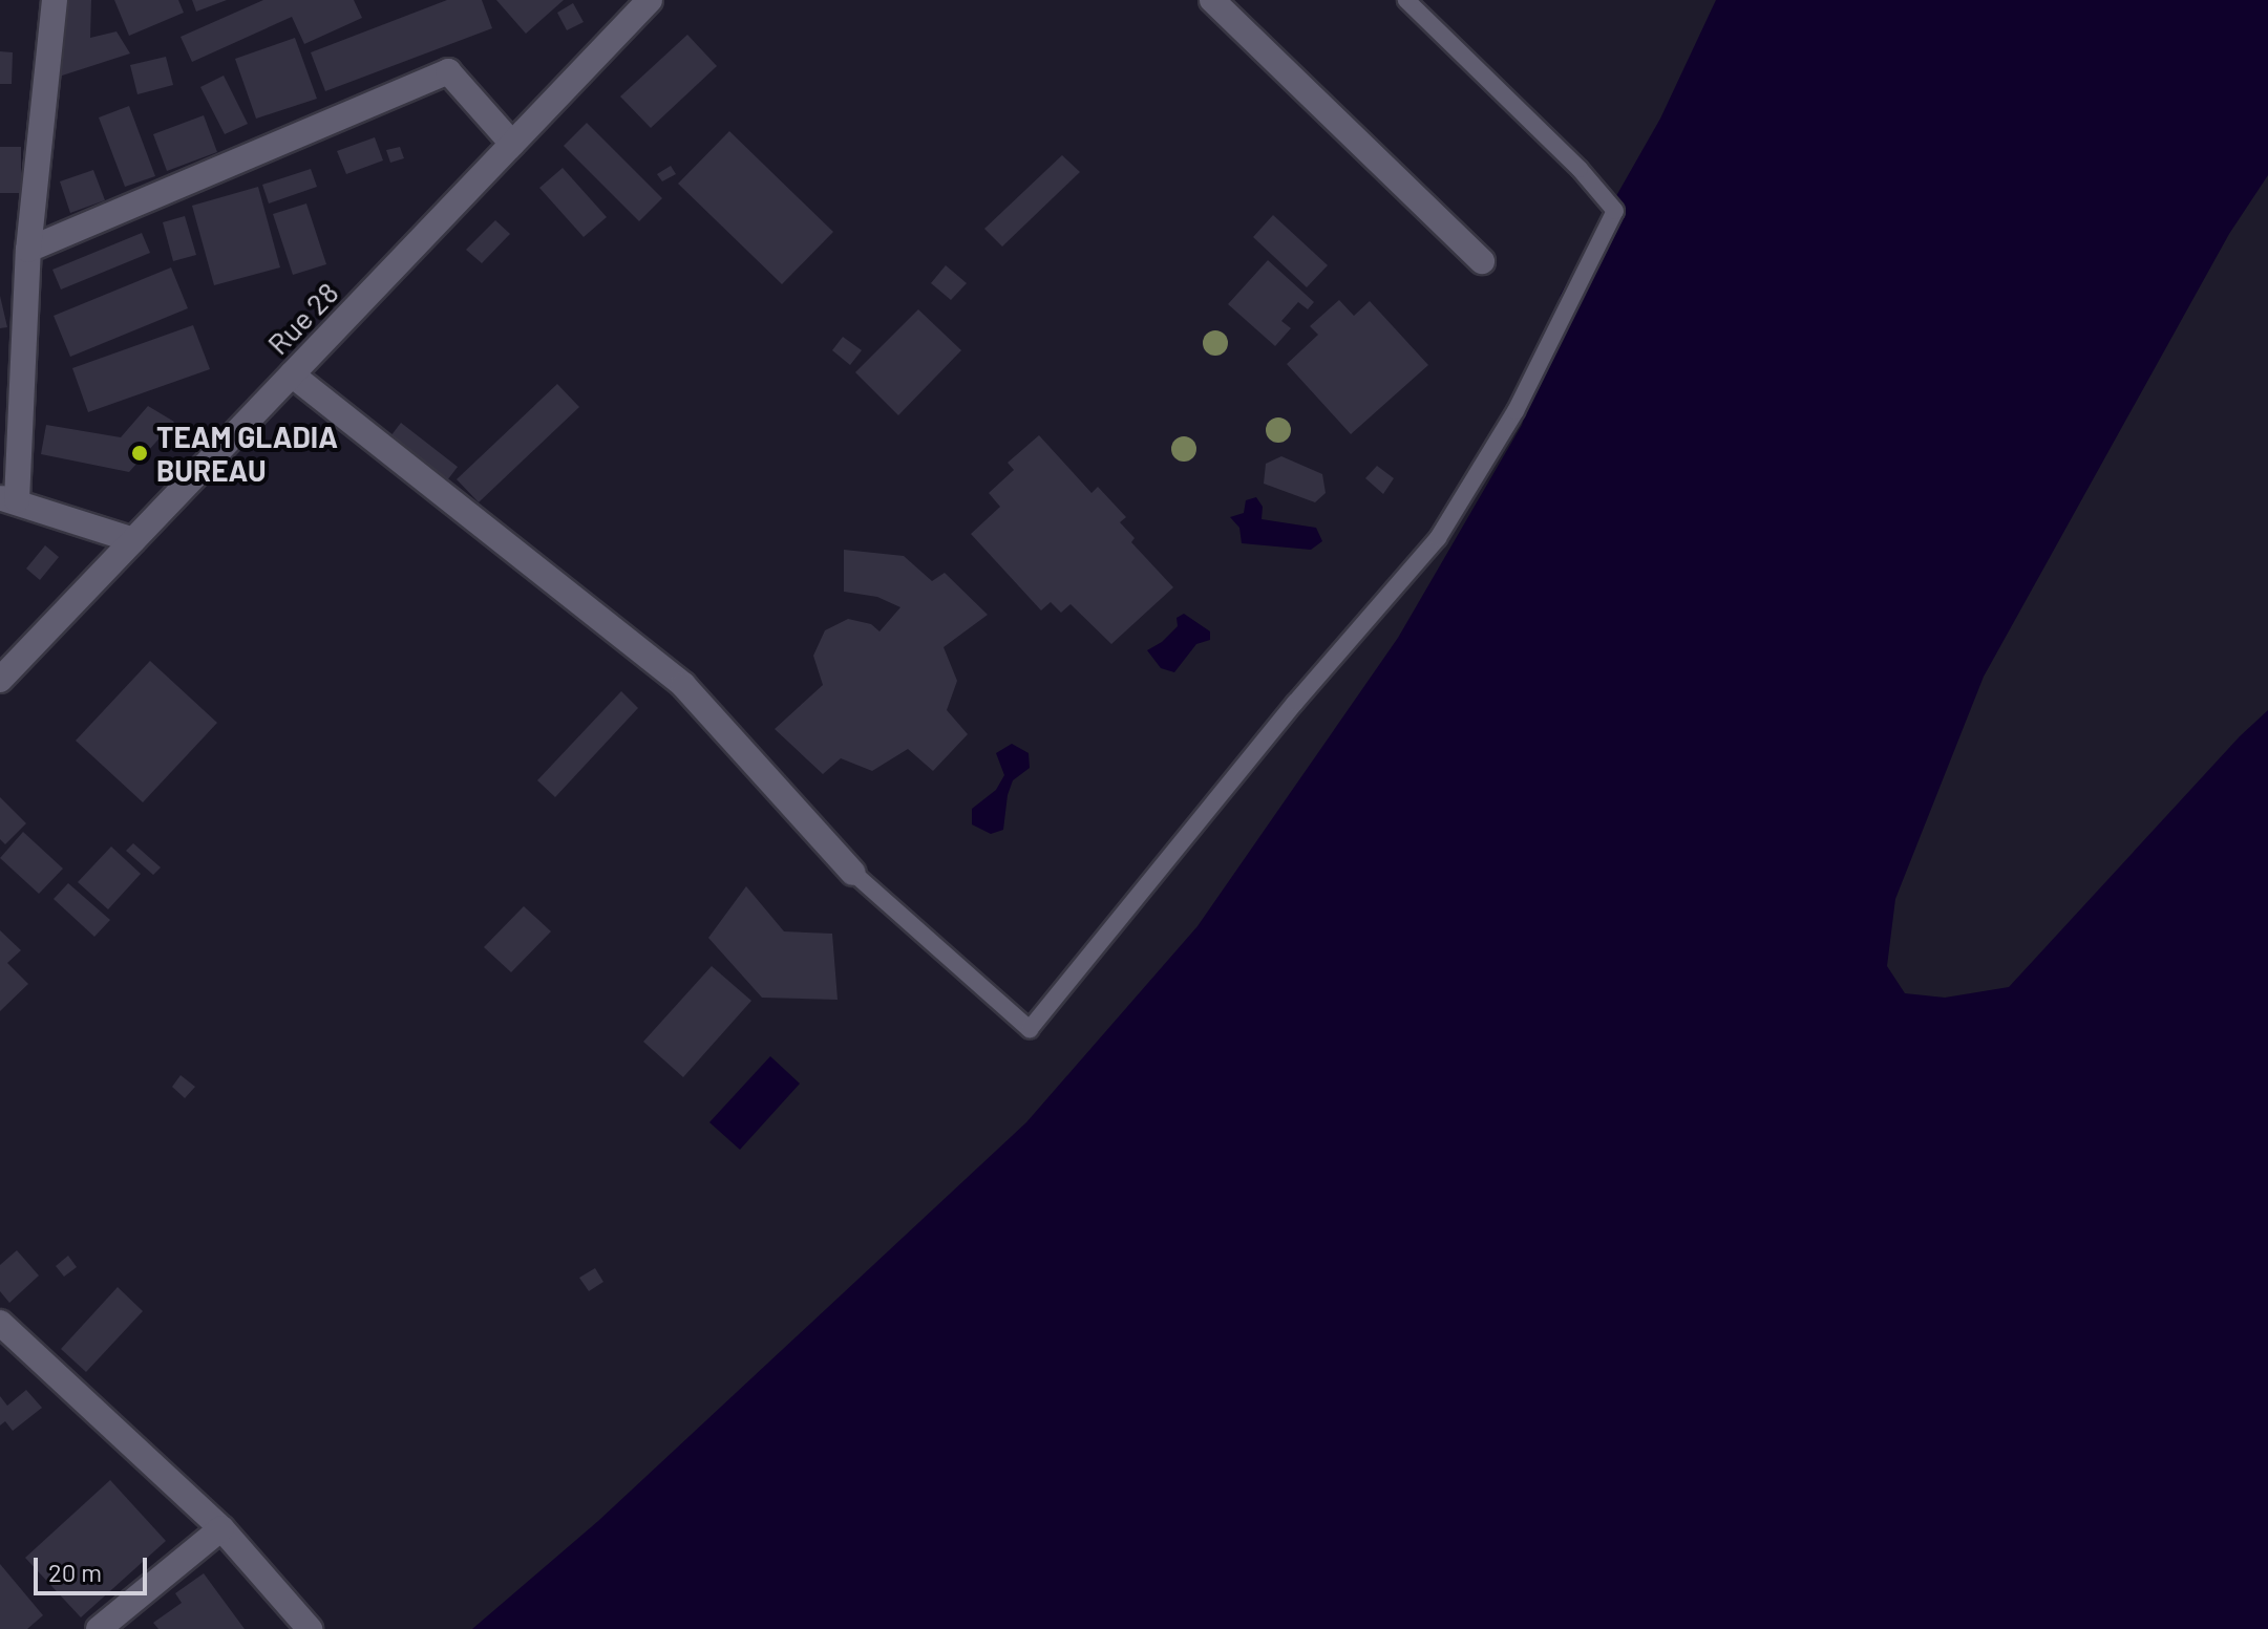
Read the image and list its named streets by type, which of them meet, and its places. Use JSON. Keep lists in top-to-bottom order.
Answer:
{
  "streets": {
    "street": ["Rue 28"]
  },
  "places": ["TEAM GLADIA BUREAU"],
  "scale_bar": "20 m"
}
